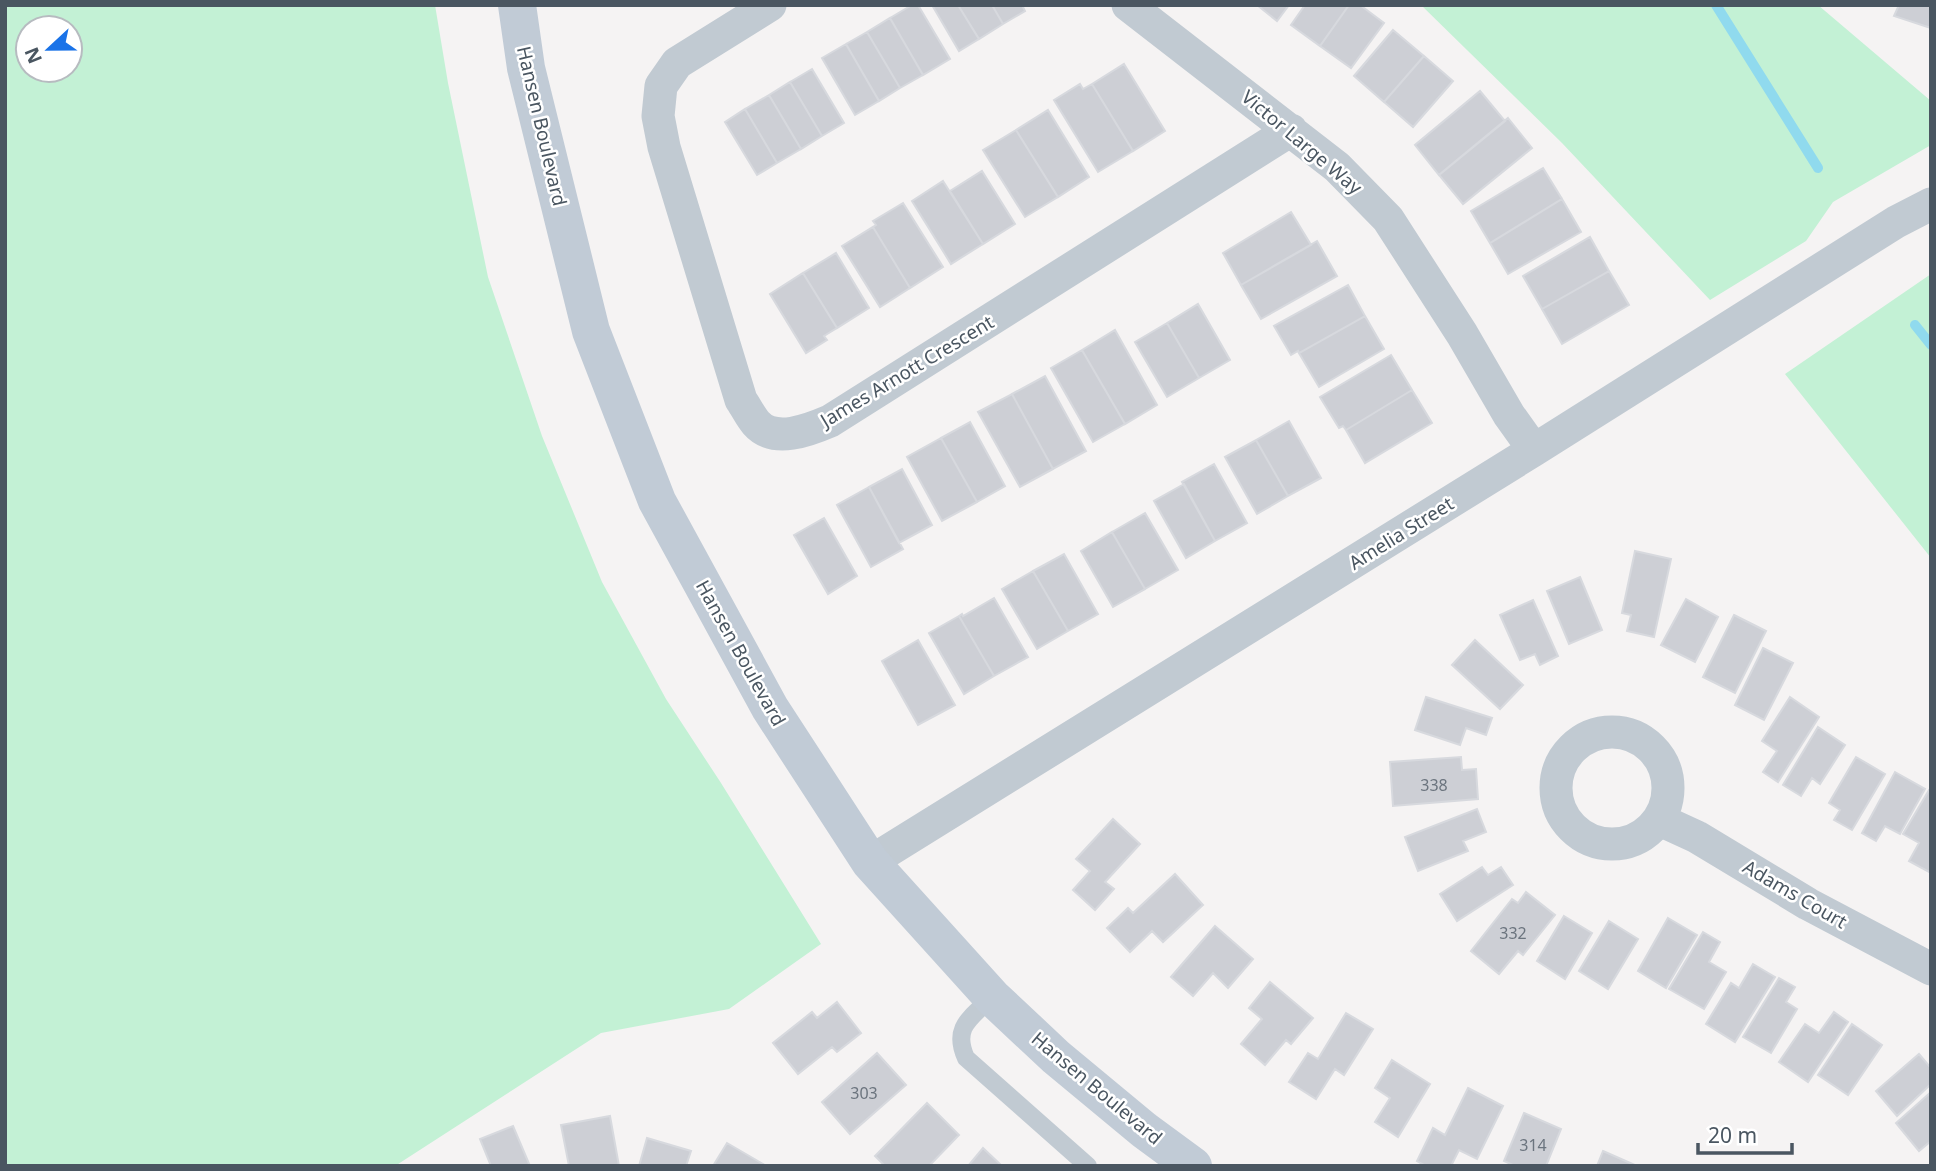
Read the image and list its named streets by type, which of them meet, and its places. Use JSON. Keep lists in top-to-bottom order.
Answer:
{
  "streets": {
    "street": [
      "Hansen Boulevard",
      "Victor Large Way",
      "James Arnott Crescent",
      "Amelia Street",
      "Adams Court"
    ]
  },
  "crossings": [
    ["Hansen Boulevard", "Amelia Street"],
    ["Victor Large Way", "James Arnott Crescent"],
    ["Victor Large Way", "Amelia Street"]
  ],
  "house_numbers": [
    "338",
    "332",
    "303",
    "314"
  ],
  "scale_bar": "20 m",
  "north": "left"
}
